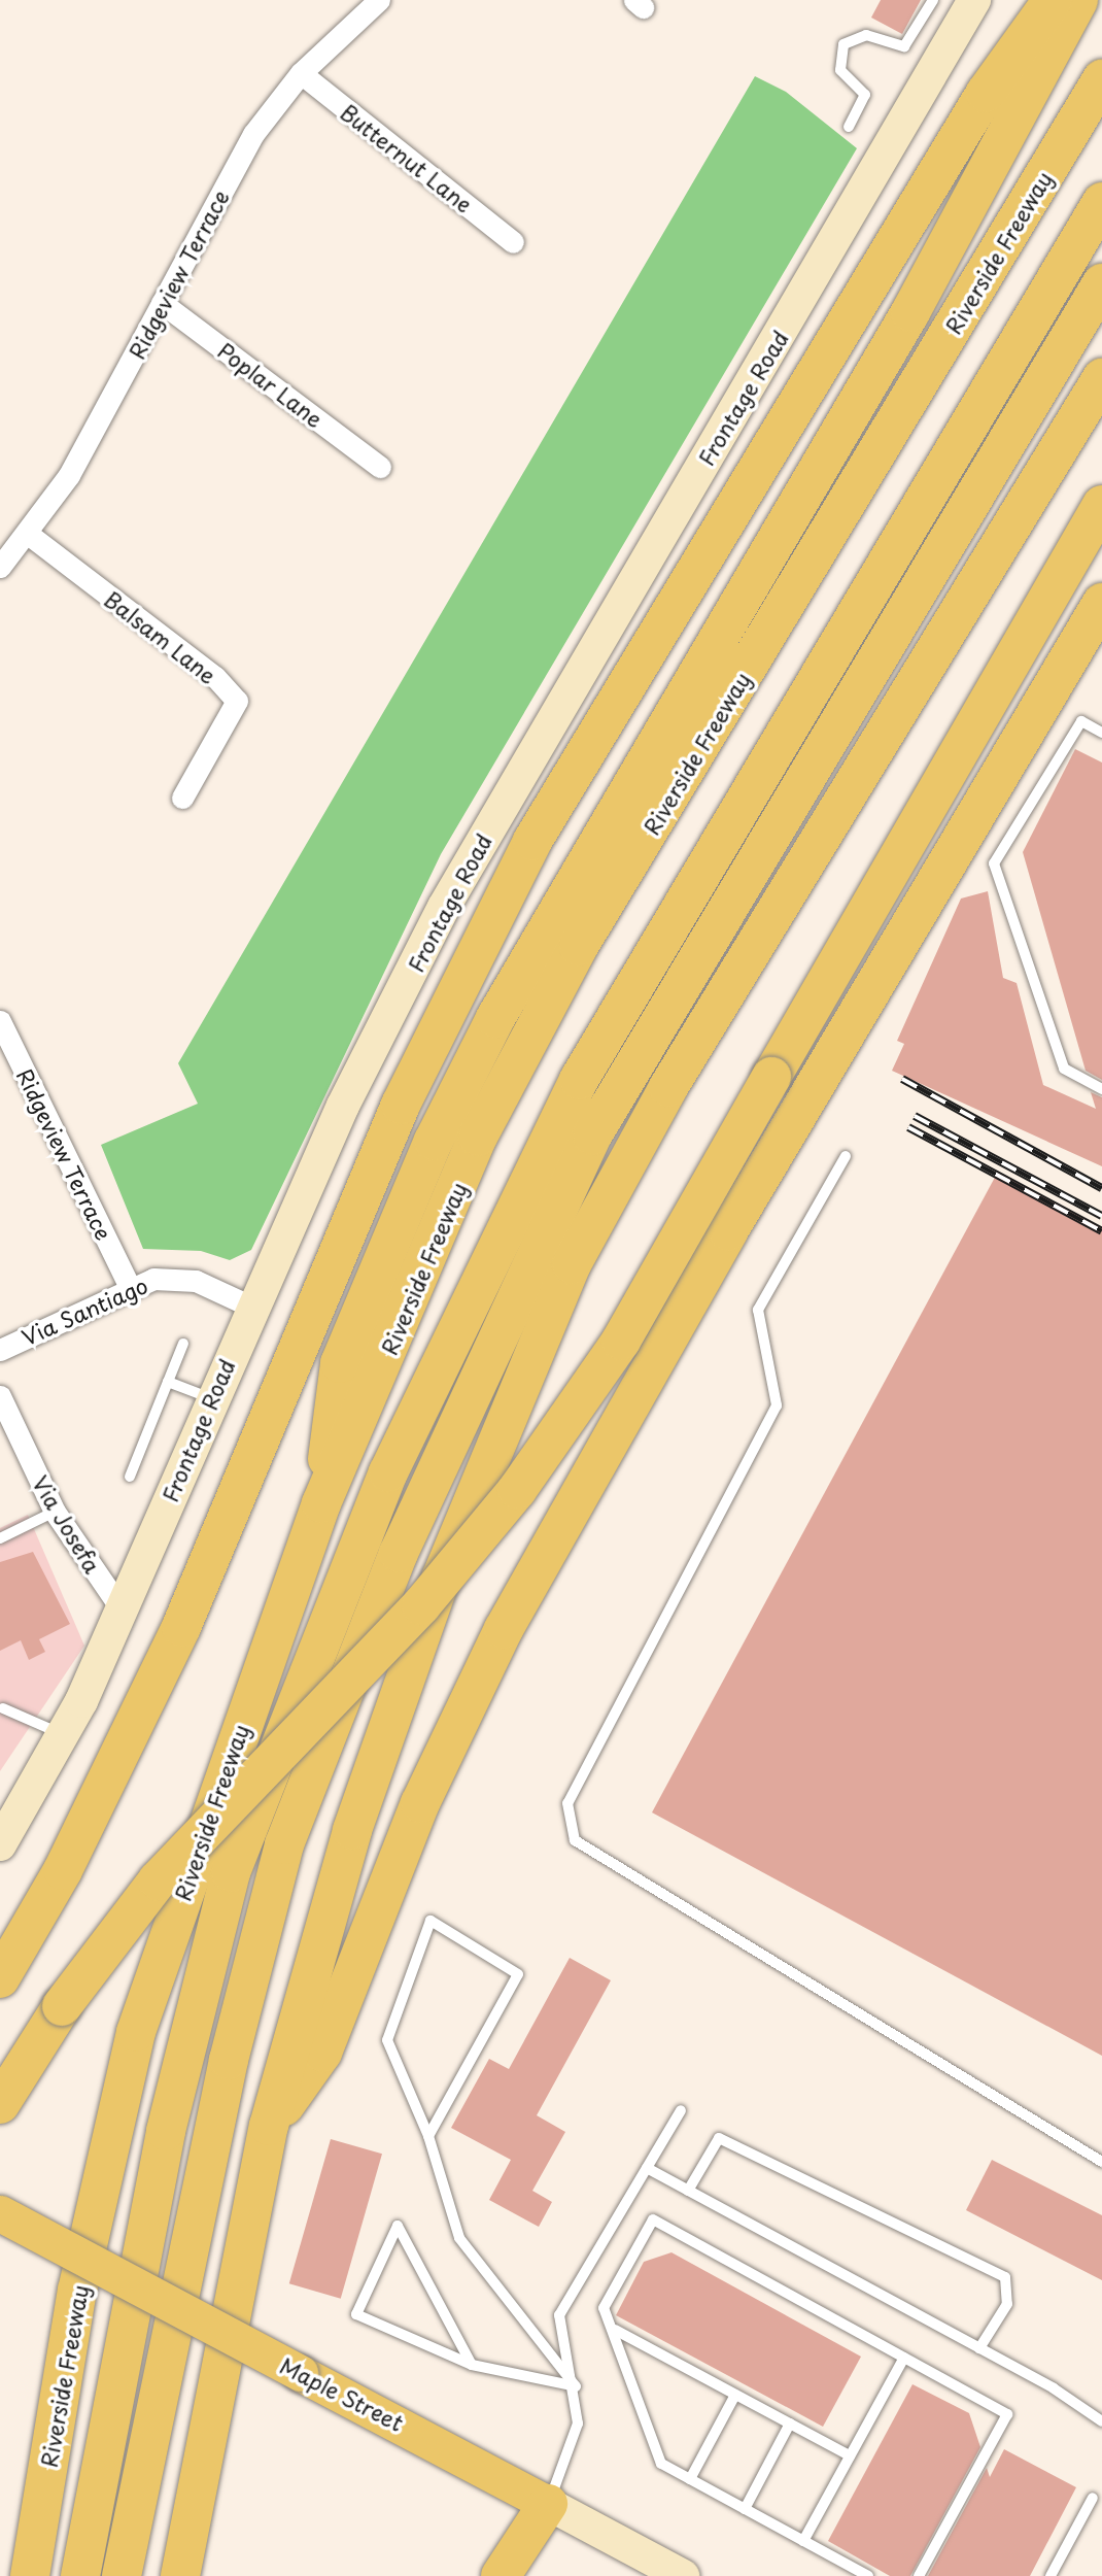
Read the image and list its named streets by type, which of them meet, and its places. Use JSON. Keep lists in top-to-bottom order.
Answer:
{
  "streets": {
    "highway": ["Riverside Freeway"],
    "main road": ["Frontage Road", "Maple Street"],
    "street": [
      "Butternut Lane",
      "Ridgeview Terrace",
      "Poplar Lane",
      "Balsam Lane",
      "Via Santiago",
      "Via Josefa"
    ]
  },
  "crossings": [
    ["Butternut Lane", "Ridgeview Terrace"],
    ["Ridgeview Terrace", "Poplar Lane"],
    ["Ridgeview Terrace", "Balsam Lane"],
    ["Ridgeview Terrace", "Via Santiago"],
    ["Frontage Road", "Via Santiago"],
    ["Frontage Road", "Via Josefa"]
  ]
}
